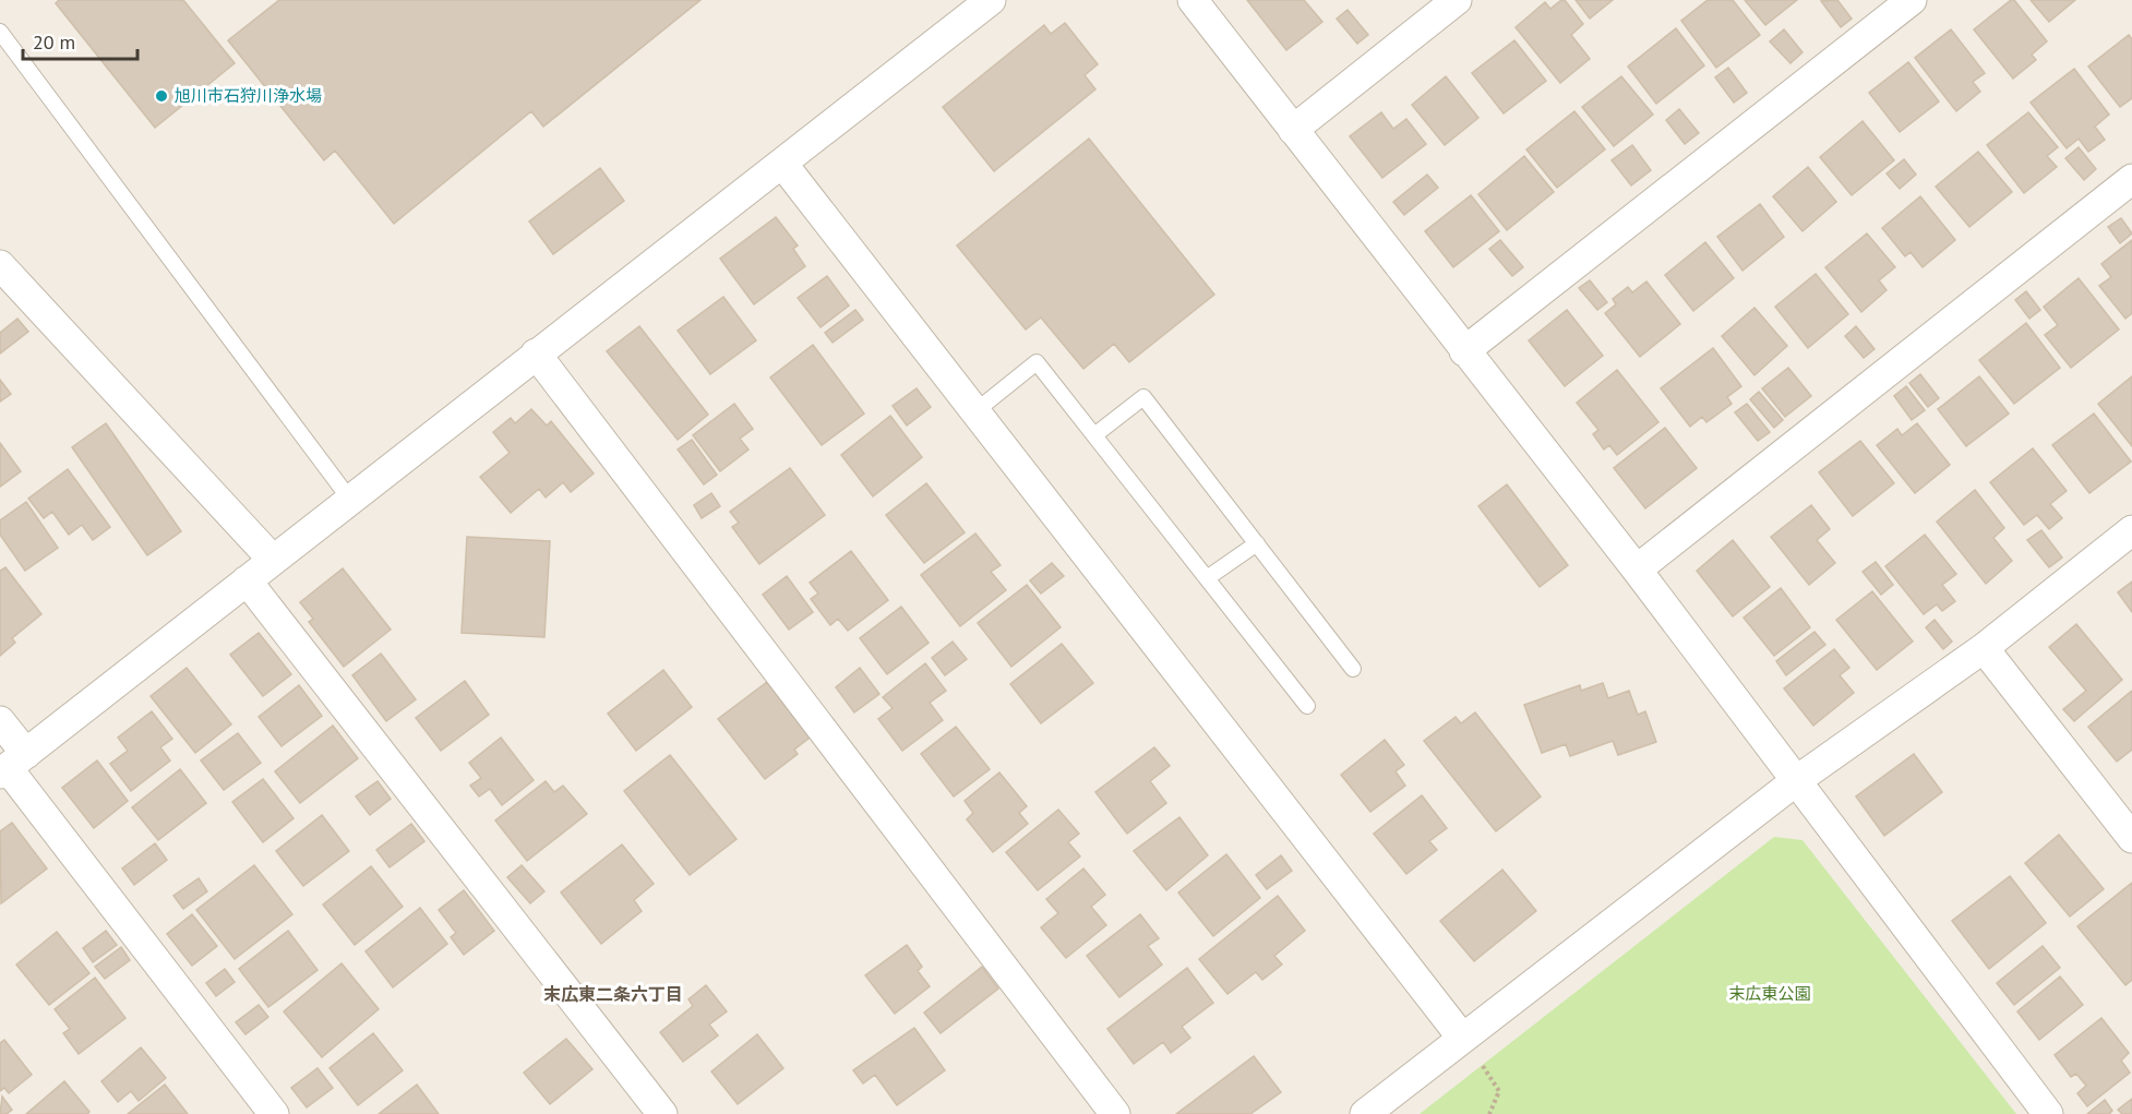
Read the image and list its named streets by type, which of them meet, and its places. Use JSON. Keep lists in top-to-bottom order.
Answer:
{
  "districts": ["末広東二条六丁目"],
  "parks": ["末広東公園"],
  "places": ["旭川市石狩川浄水場"],
  "scale_bar": "20 m"
}
